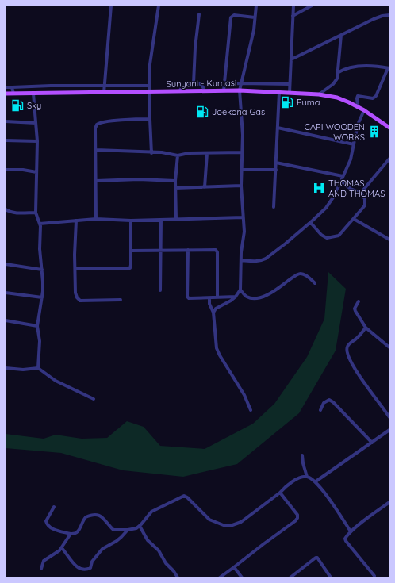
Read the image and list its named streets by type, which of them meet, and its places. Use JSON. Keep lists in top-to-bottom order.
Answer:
{
  "streets": {
    "main road": ["Sunyani - Kumasi"]
  },
  "places": {
    "fuel station": ["Puma", "Sky", "Joekona Gas"],
    "building": ["CAPI WOODEN WORKS"],
    "hospital": ["THOMAS AND THOMAS"]
  }
}
